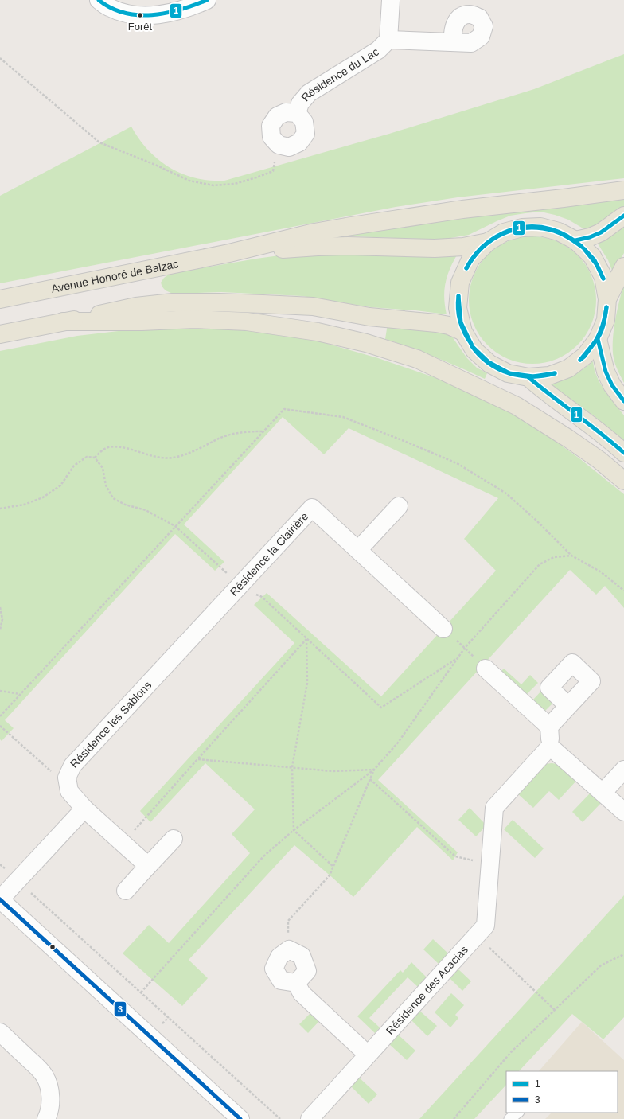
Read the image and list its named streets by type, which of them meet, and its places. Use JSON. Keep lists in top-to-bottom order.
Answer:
{
  "streets": {
    "main road": ["Avenue Honoré de Balzac"],
    "street": [
      "Résidence du Lac",
      "Résidence la Clairière",
      "Résidence les Sablons",
      "Résidence des Acacias"
    ]
  },
  "crossings": [
    ["Résidence la Clairière", "Résidence les Sablons"]
  ],
  "places": ["Forêt"],
  "lines": ["transit line 1", "transit line 3"],
  "legend": ["1", "3"]
}
